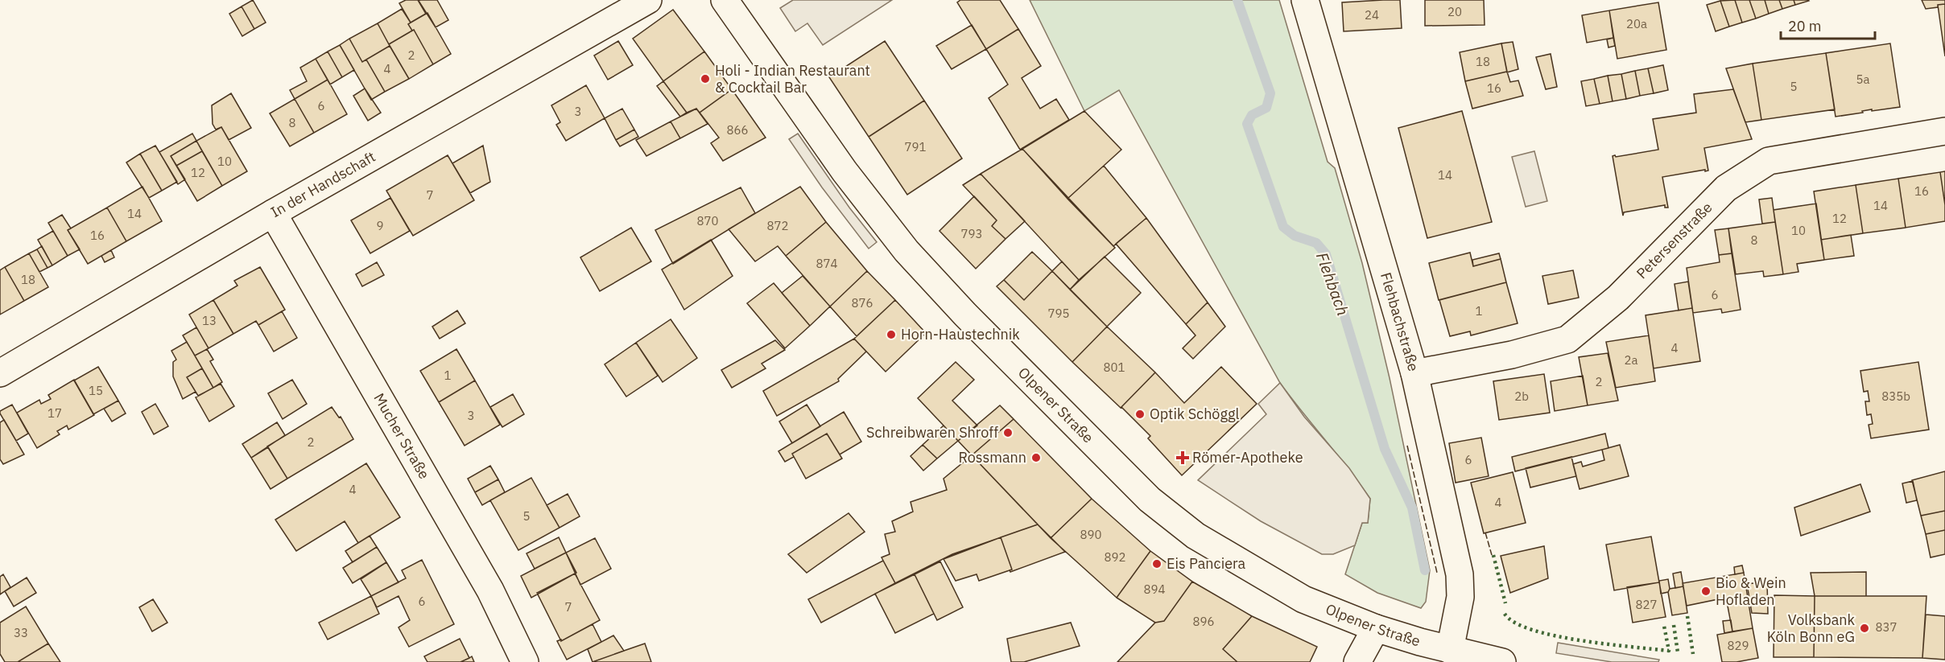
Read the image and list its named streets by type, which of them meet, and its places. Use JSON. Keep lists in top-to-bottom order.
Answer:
{
  "streets": {
    "street": [
      "In der Handschaft",
      "Petersenstraße",
      "Flehbachstraße",
      "Olpener Straße",
      "Mucher Straße"
    ]
  },
  "crossings": [
    ["In der Handschaft", "Mucher Straße"],
    ["Petersenstraße", "Flehbachstraße"],
    ["Flehbachstraße", "Olpener Straße"]
  ],
  "water": ["Flehbach"],
  "places": {
    "other": [
      "Holi - Indian Restaurant & Cocktail Bar",
      "Horn-Haustechnik",
      "Optik Schöggl",
      "Schreibwaren Shroff",
      "Rossmann",
      "Eis Panciera",
      "Bio & Wein Hofladen",
      "Volksbank Köln Bonn eG"
    ],
    "health": ["Römer-Apotheke"]
  },
  "house_numbers": [
    "20",
    "24",
    "20a",
    "2",
    "18",
    "4",
    "5a",
    "5",
    "16",
    "6",
    "3",
    "8",
    "866",
    "791",
    "10",
    "12",
    "14",
    "16",
    "7",
    "14",
    "14",
    "12",
    "870",
    "9",
    "872",
    "10",
    "793",
    "16",
    "8",
    "874",
    "18",
    "6",
    "876",
    "1",
    "795",
    "13",
    "4",
    "2a",
    "801",
    "1",
    "2",
    "15",
    "2b",
    "835b",
    "17",
    "3",
    "2",
    "6",
    "4",
    "4",
    "5",
    "890",
    "892",
    "894",
    "6",
    "827",
    "7",
    "896",
    "837",
    "33",
    "829"
  ],
  "scale_bar": "20 m"
}
